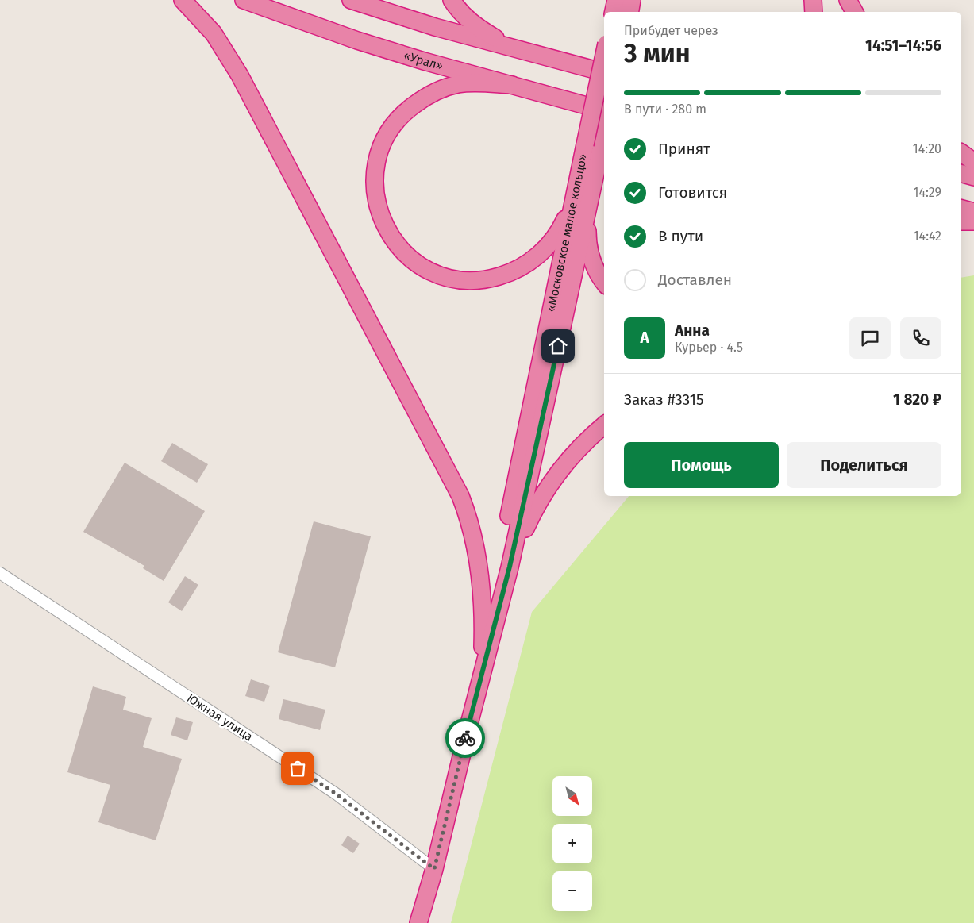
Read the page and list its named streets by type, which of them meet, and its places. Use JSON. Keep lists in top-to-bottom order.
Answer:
{
  "streets": {
    "highway": ["«Урал»", "«Московское малое кольцо»"],
    "street": ["Южная улица"]
  },
  "crossings": [
    ["«Московское малое кольцо»", "Южная улица"]
  ],
  "north": "bottom right",
  "page": {
    "heading": ["3 мин", "Прибудет через", "14:51–14:56"],
    "panel": [
      "Анна",
      "Курьер · 4.5",
      "Заказ #3315",
      "1 820 ₽"
    ],
    "bar": "В пути · 280 m",
    "list": [
      ["Принят", "14:20"],
      ["Готовится", "14:29"],
      ["В пути", "14:42"],
      "Доставлен"
    ],
    "round": "А",
    "buttons": ["Помощь", "Поделиться"],
    "map_buttons": ["+", "−"]
  }
}
